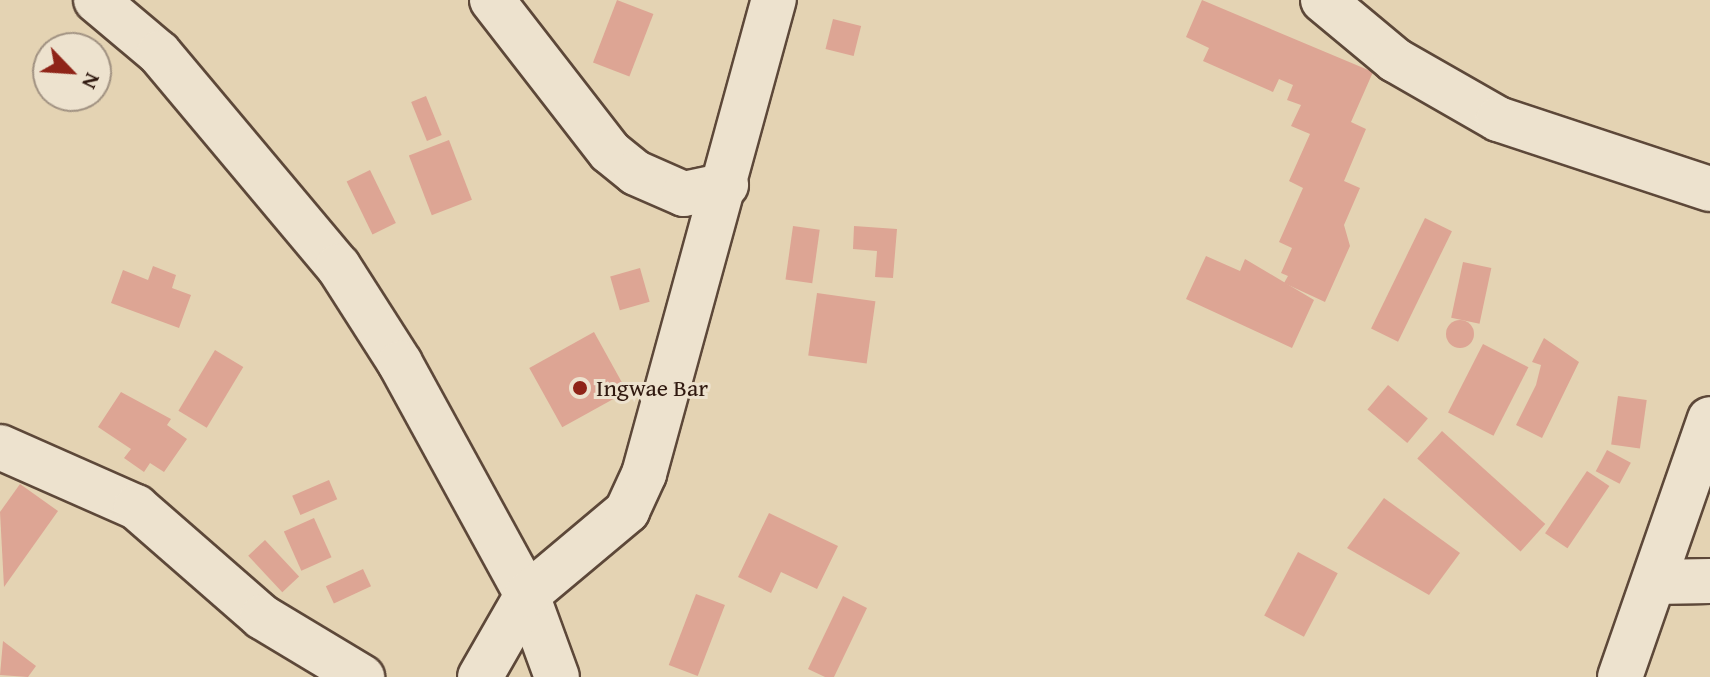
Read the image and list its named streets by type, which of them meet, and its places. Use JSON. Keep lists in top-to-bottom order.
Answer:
{
  "places": ["Ingwae Bar"],
  "north": "bottom right"
}
